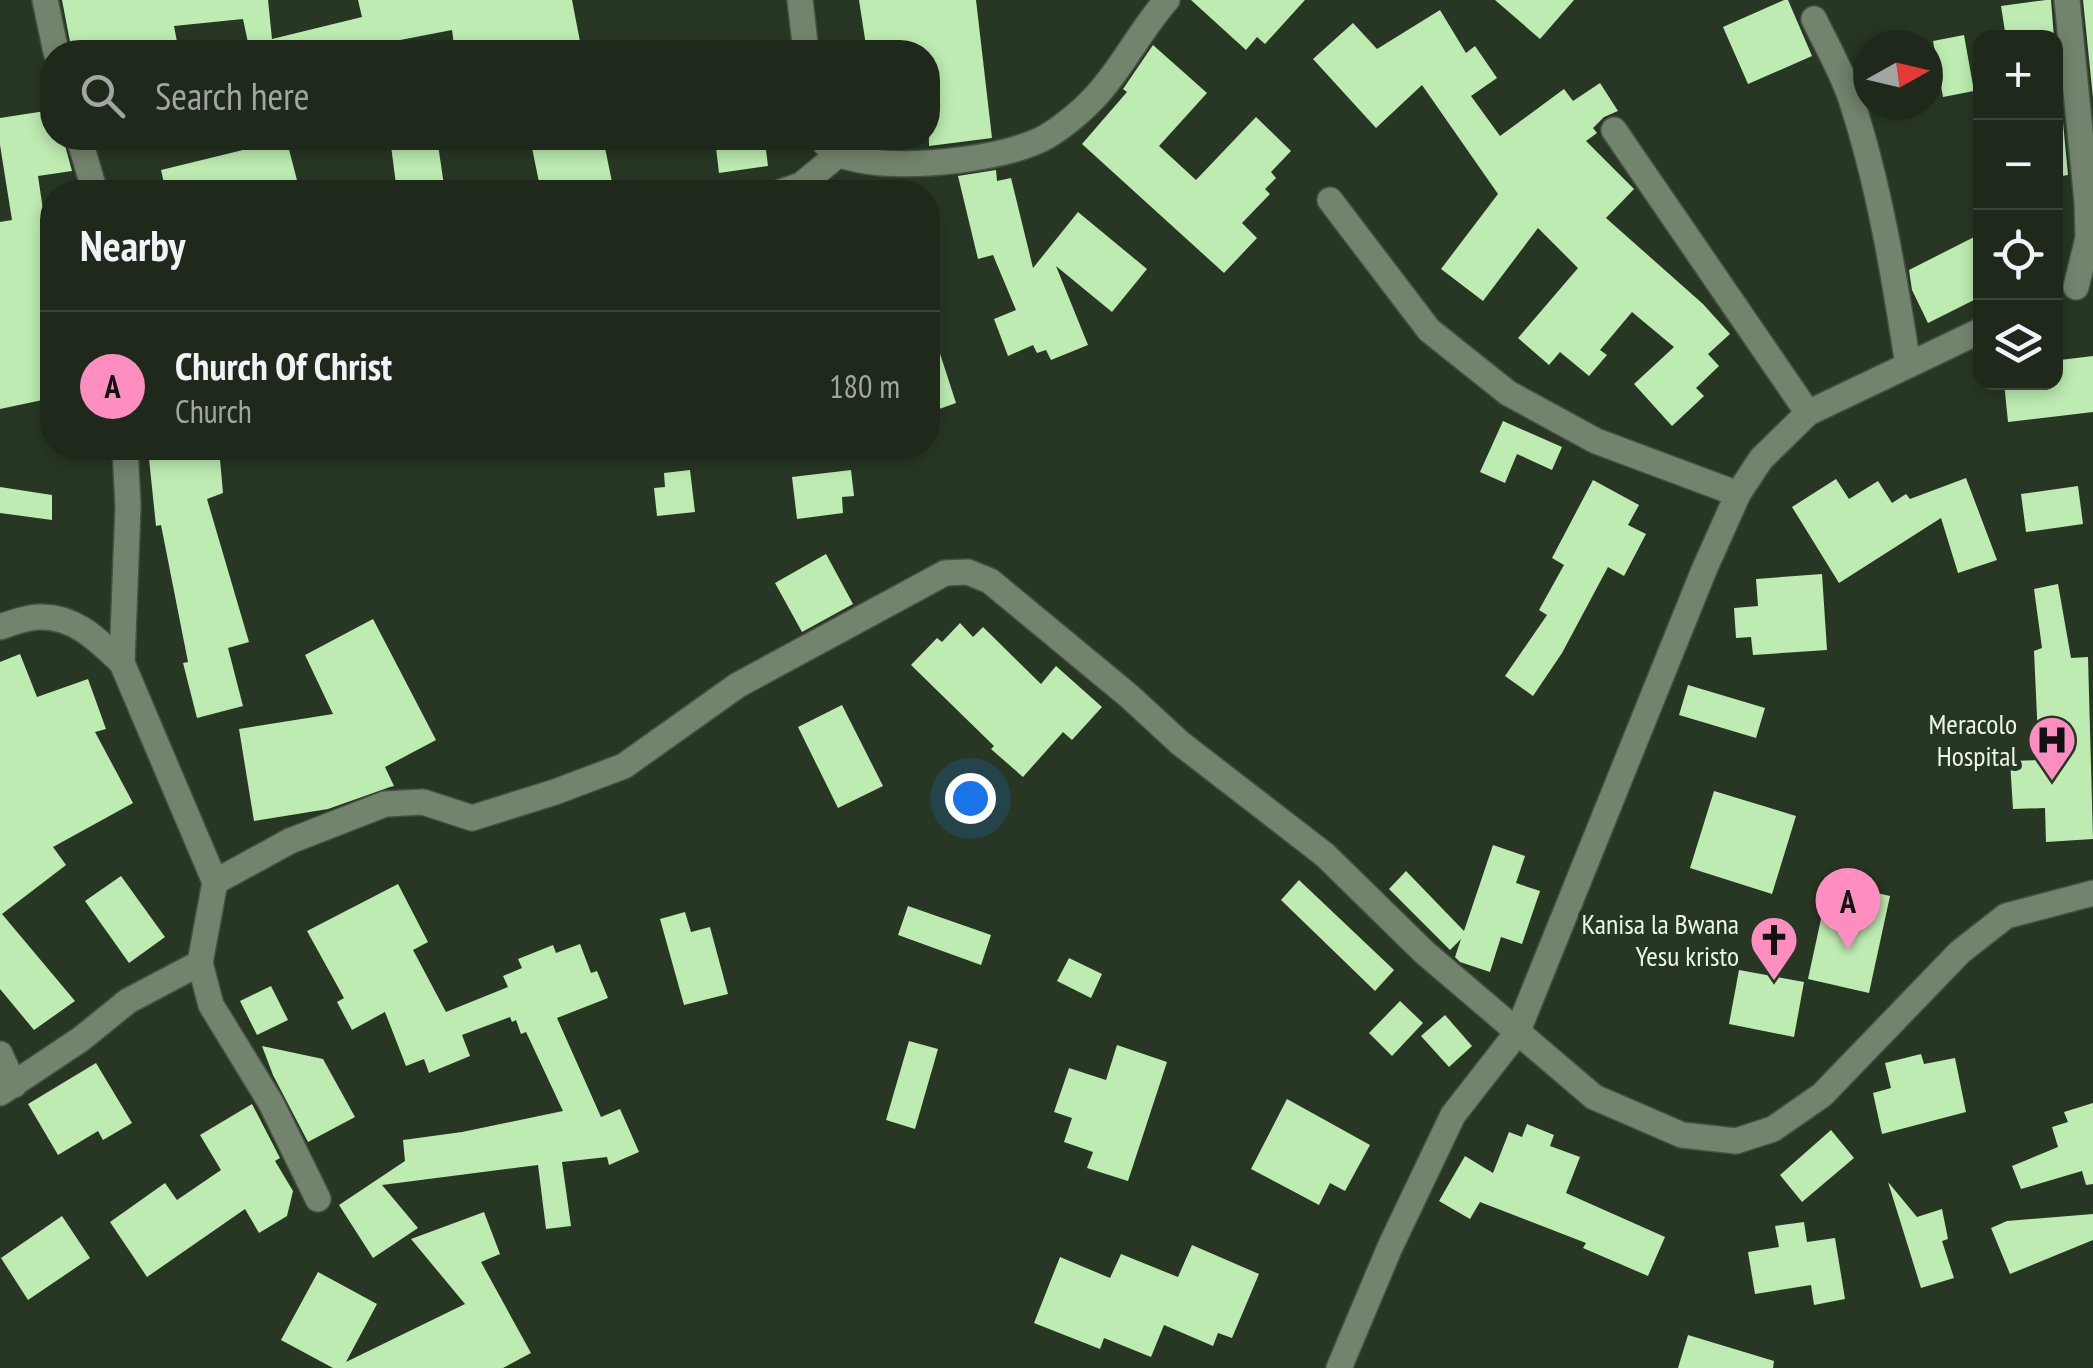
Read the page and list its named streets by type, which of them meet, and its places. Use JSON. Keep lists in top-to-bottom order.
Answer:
{
  "places": {
    "hospital": ["Meracolo Hospital"],
    "church": ["Kanisa la Bwana Yesu kristo"]
  },
  "north": "right",
  "page": {
    "map_buttons": ["+", "−"],
    "search": "Search here",
    "heading": "Nearby",
    "list": [
      {
        "mark": "A",
        "name": "Church Of Christ",
        "note": "Church",
        "value": "180 m"
      }
    ],
    "pins": "A"
  }
}
